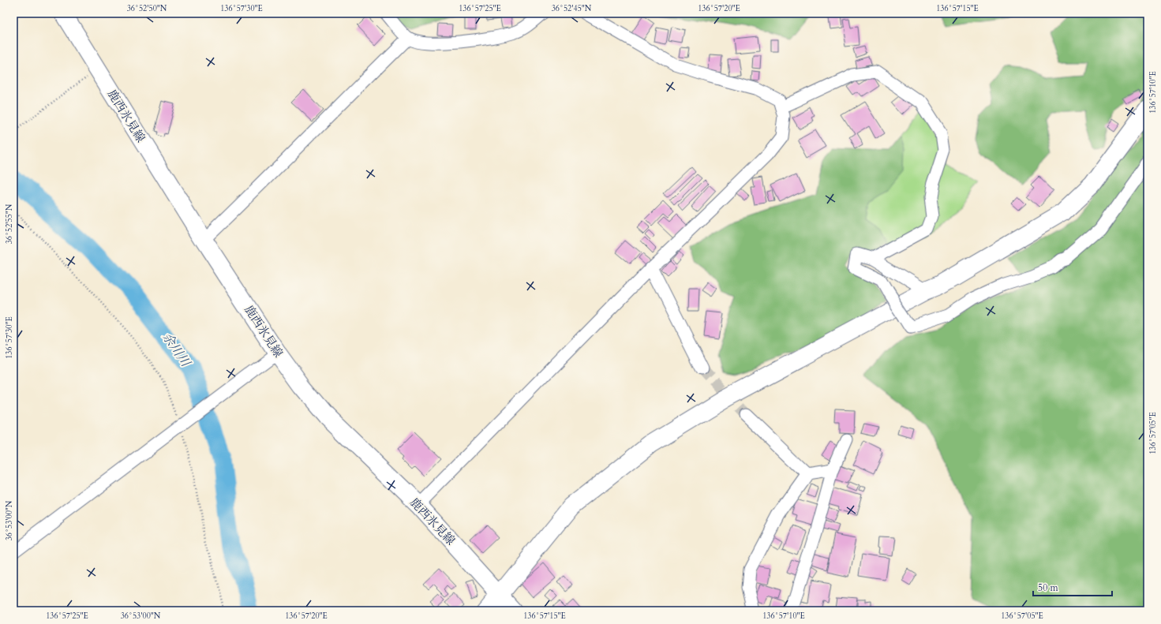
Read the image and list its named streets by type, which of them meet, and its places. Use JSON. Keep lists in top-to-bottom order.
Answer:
{
  "streets": {
    "street": ["鹿西氷見線"]
  },
  "water": ["余川川"],
  "scale_bar": "50 m",
  "coordinates": [
    "36°52'50\"N",
    "136°57'30\"E",
    "136°57'25\"E",
    "36°52'45\"N",
    "136°57'20\"E",
    "136°57'15\"E",
    "136°57'10\"E",
    "36°52'55\"N",
    "136°57'05\"E",
    "36°53'00\"N"
  ]
}
